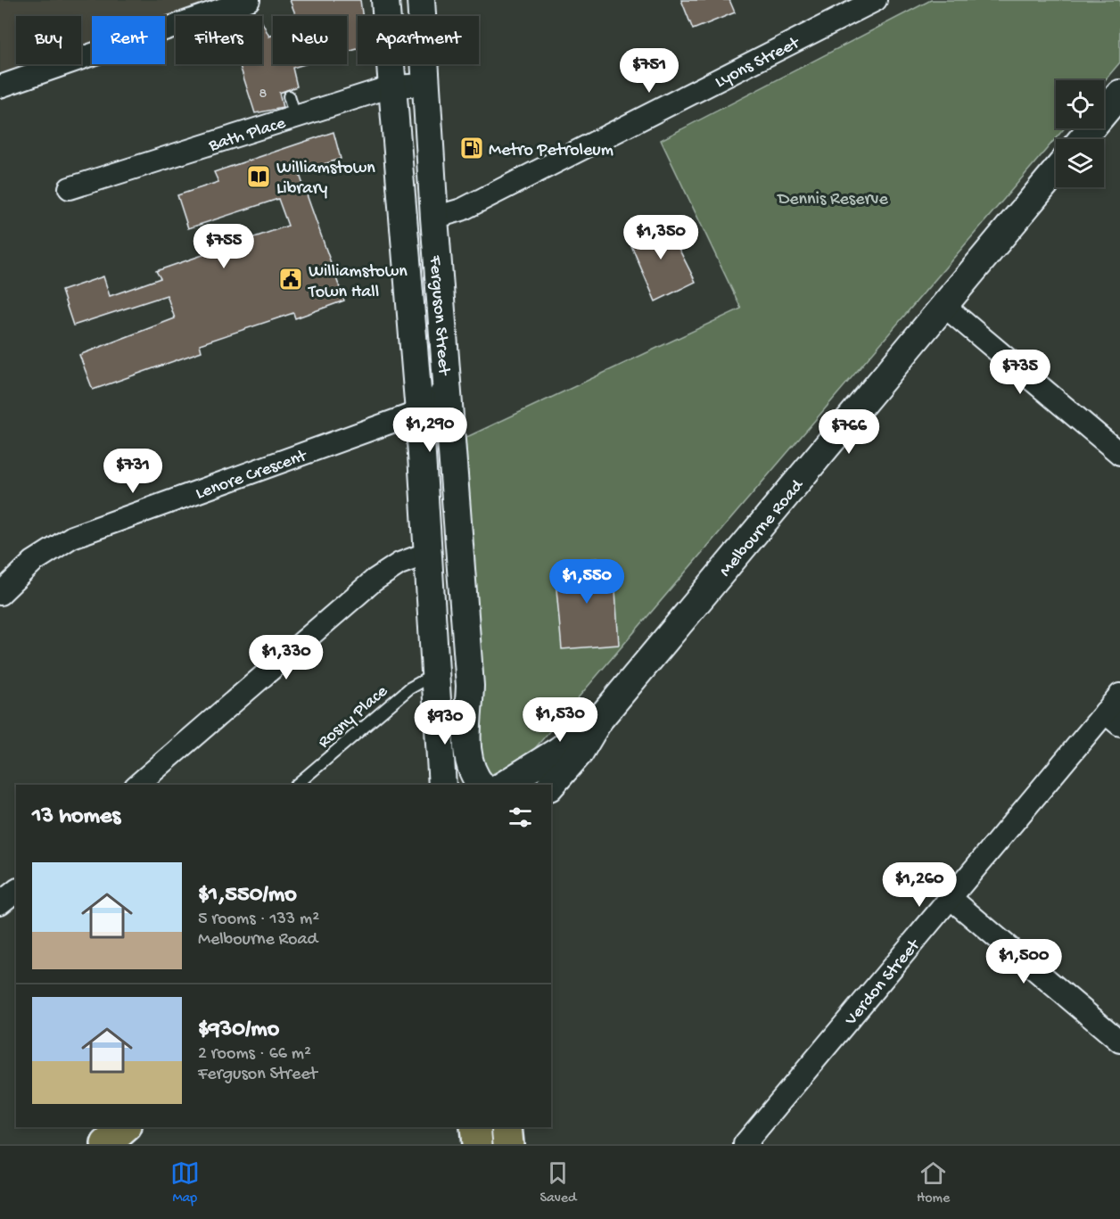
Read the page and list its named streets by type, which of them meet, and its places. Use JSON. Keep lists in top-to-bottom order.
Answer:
{
  "streets": {
    "street": [
      "Lyons Street",
      "Bath Place",
      "Ferguson Street",
      "Lenore Crescent",
      "Melbourne Road",
      "Verdon Street"
    ],
    "lane": ["Rosny Place"]
  },
  "crossings": [
    ["Lyons Street", "Ferguson Street"],
    ["Bath Place", "Ferguson Street"],
    ["Ferguson Street", "Lenore Crescent"],
    ["Ferguson Street", "Rosny Place"]
  ],
  "parks": ["Dennis Reserve"],
  "places": {
    "fuel station": ["Metro Petroleum"],
    "library": ["Williamstown Library"],
    "public building": ["Williamstown Town Hall"]
  },
  "house_numbers": ["8"],
  "page": {
    "chip": [
      "Buy",
      "Rent",
      "Filters",
      "New",
      "Apartment"
    ],
    "price": [
      "$751",
      "$1,350",
      "$755",
      "$735",
      "$1,290",
      "$766",
      "$731",
      "$1,550",
      "$1,330",
      "$1,530",
      "$930",
      "$1,260",
      "$1,500"
    ],
    "heading": "13 homes",
    "list": [
      {
        "name": "$1,550/mo",
        "note": "5 rooms · 133 m² · Melbourne Road"
      },
      {
        "name": "$930/mo",
        "note": "2 rooms · 66 m² · Ferguson Street"
      }
    ],
    "tabs": ["Map", "Saved", "Home"]
  }
}
